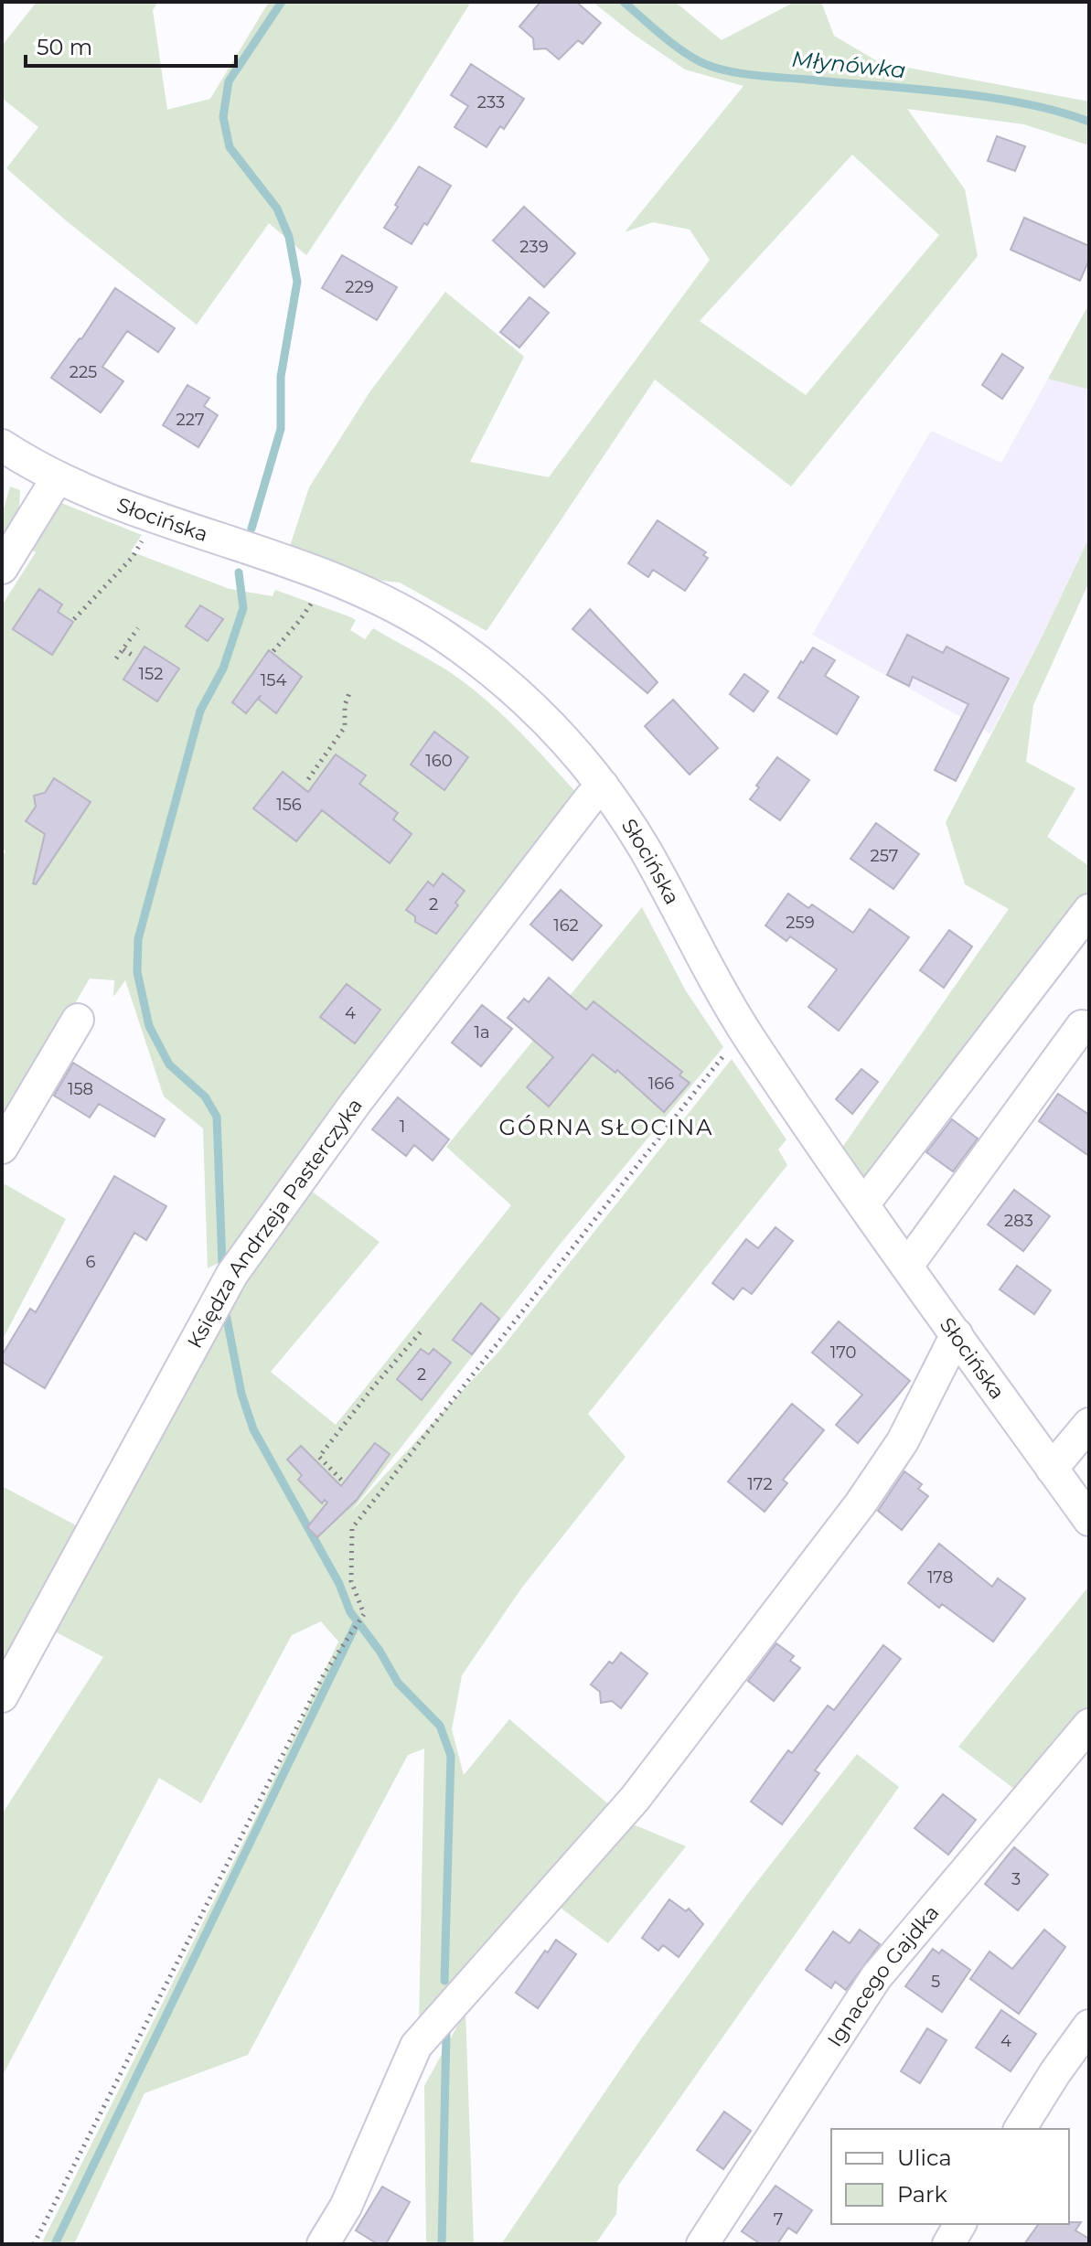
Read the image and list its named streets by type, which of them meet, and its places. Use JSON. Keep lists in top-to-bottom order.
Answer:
{
  "streets": {
    "street": ["Słocińska", "Księdza Andrzeja Pasterczyka", "Ignacego Gajdka"]
  },
  "crossings": [
    ["Słocińska", "Księdza Andrzeja Pasterczyka"]
  ],
  "districts": ["GÓRNA SŁOCINA"],
  "water": ["Młynówka"],
  "house_numbers": [
    "233",
    "239",
    "229",
    "225",
    "227",
    "152",
    "154",
    "160",
    "156",
    "257",
    "2",
    "259",
    "162",
    "4",
    "1a",
    "166",
    "158",
    "1",
    "283",
    "6",
    "170",
    "2",
    "172",
    "178",
    "3",
    "5",
    "4",
    "7"
  ],
  "legend": ["Ulica", "Park"],
  "scale_bar": "50 m"
}
